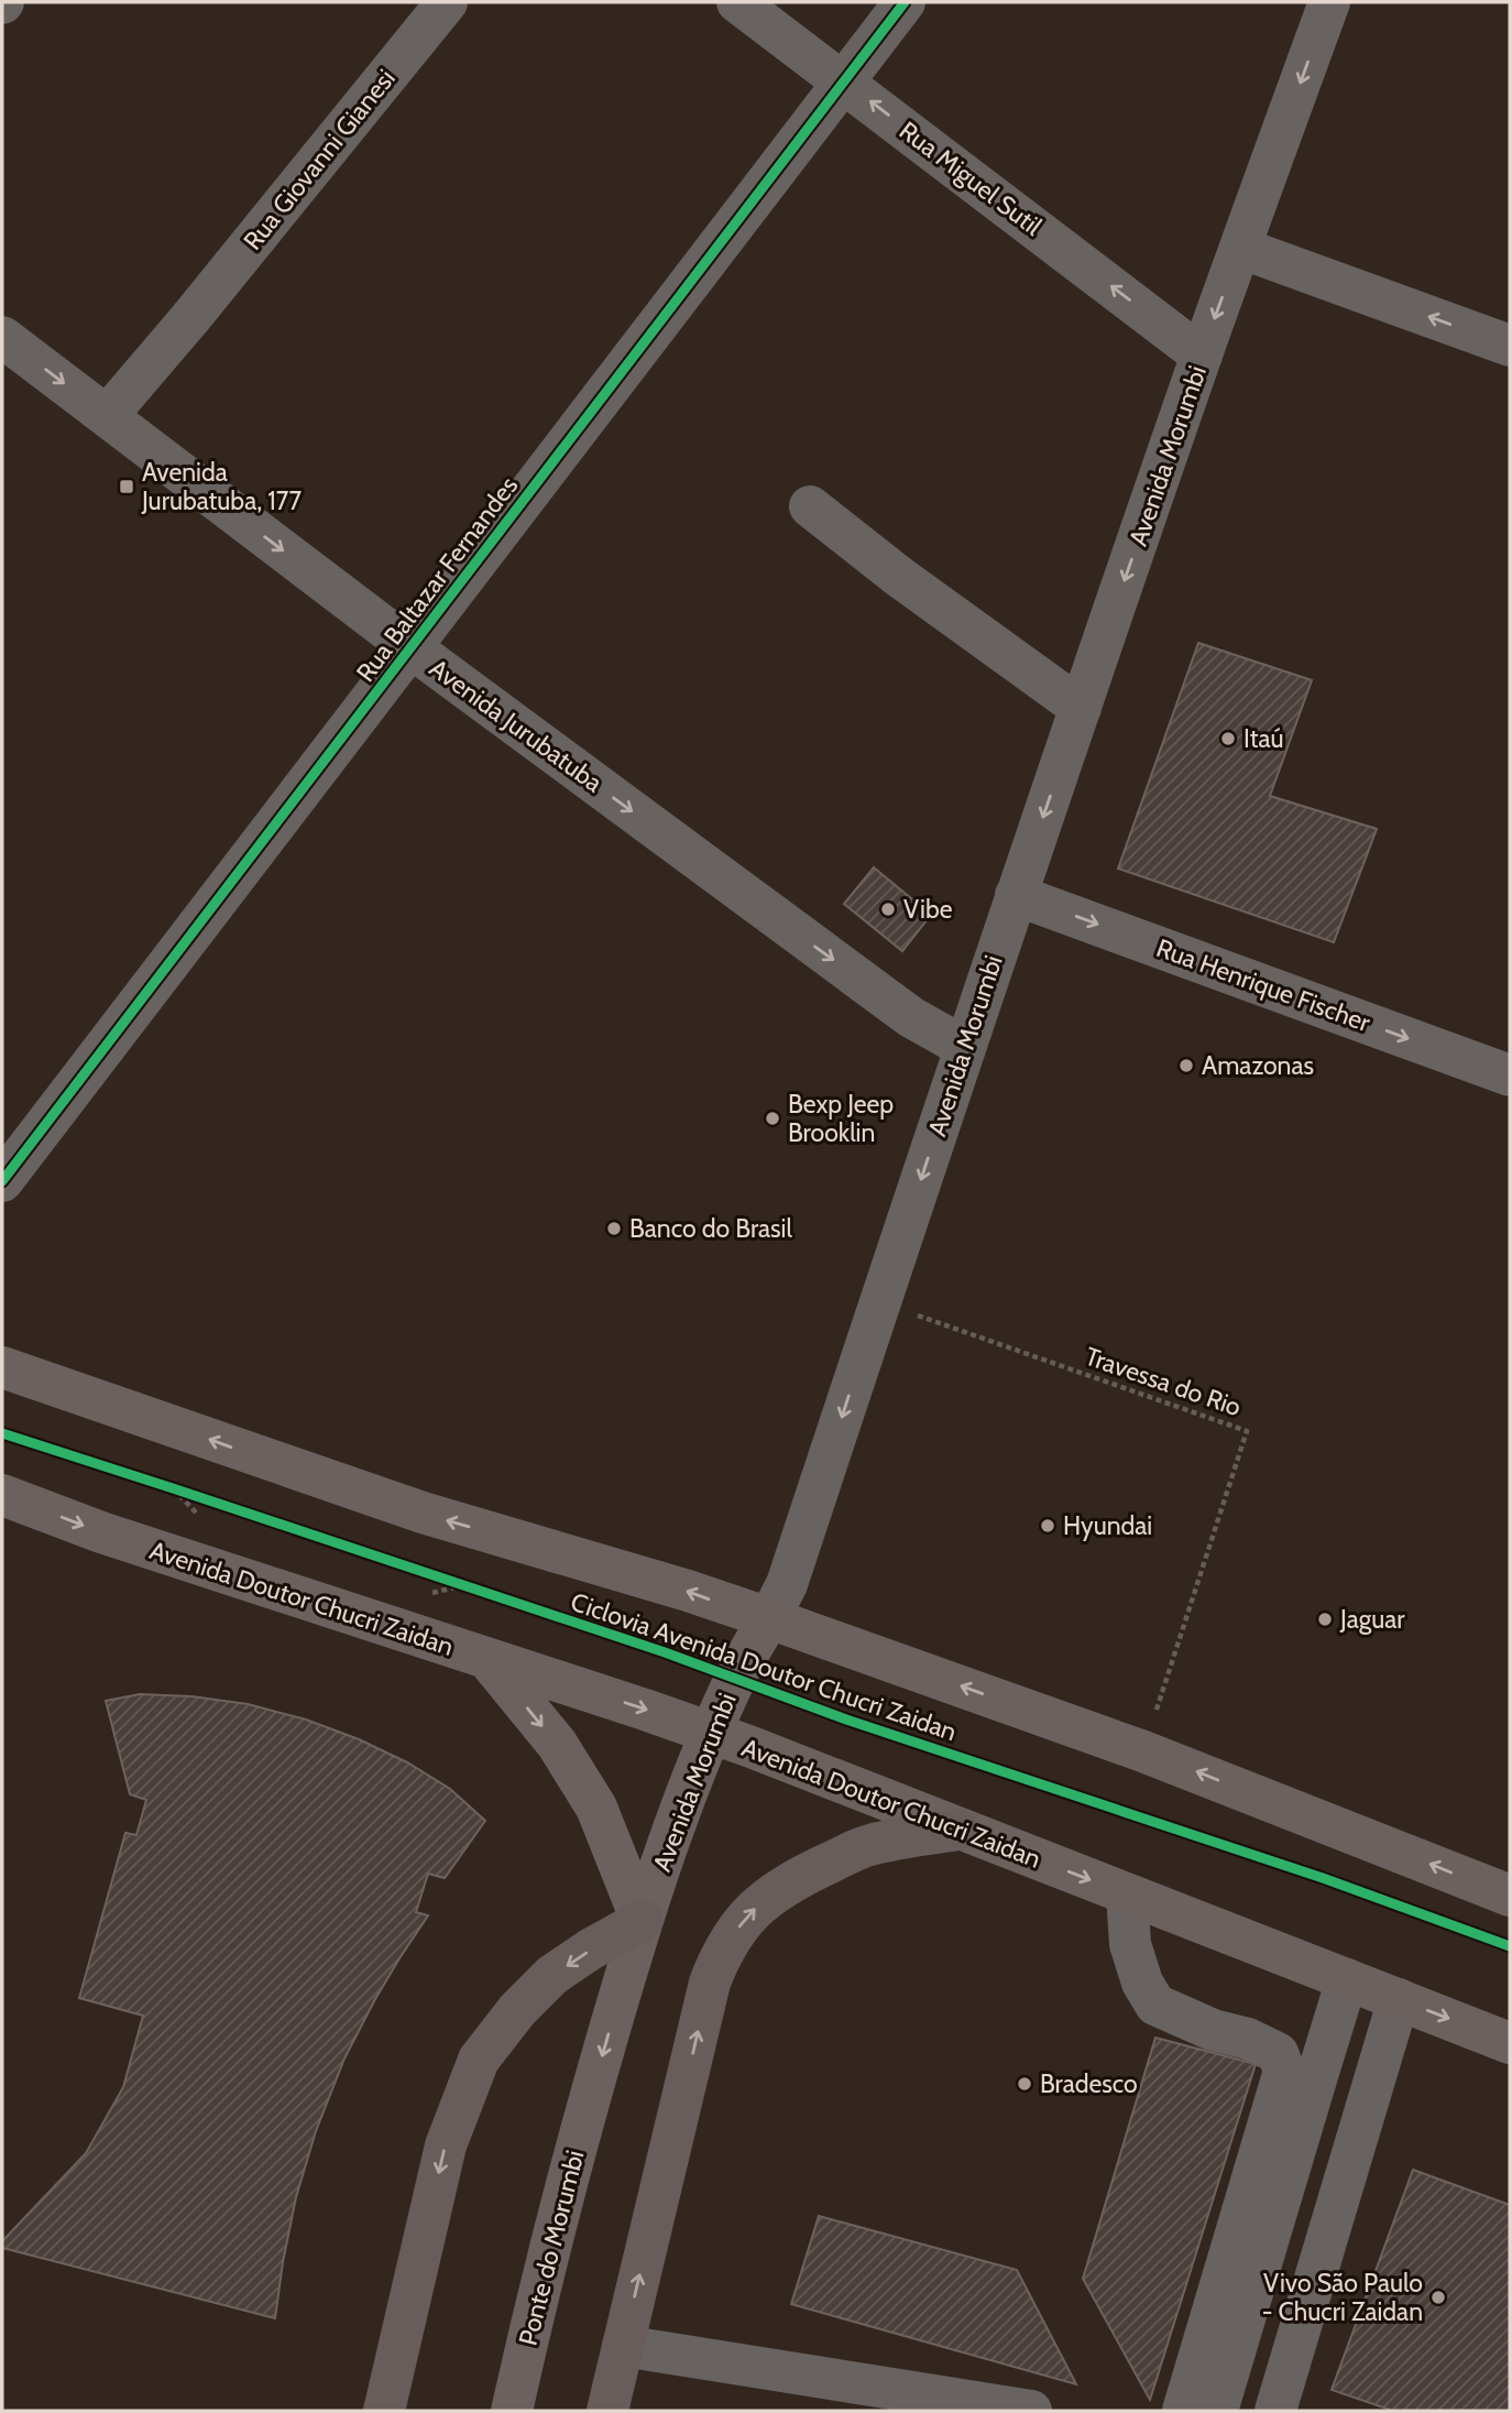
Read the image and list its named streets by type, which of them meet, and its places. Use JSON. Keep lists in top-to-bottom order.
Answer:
{
  "streets": {
    "main road": ["Avenida Morumbi", "Avenida Doutor Chucri Zaidan", "Ponte do Morumbi"],
    "street": [
      "Rua Giovanni Gianesi",
      "Rua Miguel Sutil",
      "Rua Baltazar Fernandes",
      "Avenida Jurubatuba",
      "Rua Henrique Fischer"
    ],
    "path": ["Travessa do Rio"],
    "cycle path": ["Ciclovia Avenida Doutor Chucri Zaidan"]
  },
  "crossings": [
    ["Rua Giovanni Gianesi", "Avenida Jurubatuba"],
    ["Rua Miguel Sutil", "Avenida Morumbi"],
    ["Rua Miguel Sutil", "Rua Baltazar Fernandes"],
    ["Avenida Morumbi", "Avenida Jurubatuba"],
    ["Avenida Morumbi", "Rua Henrique Fischer"],
    ["Avenida Morumbi", "Travessa do Rio"],
    ["Avenida Morumbi", "Avenida Doutor Chucri Zaidan"],
    ["Avenida Morumbi", "Ponte do Morumbi"],
    ["Rua Baltazar Fernandes", "Avenida Jurubatuba"]
  ],
  "one_way": ["Avenida Morumbi", "Avenida Jurubatuba", "Rua Henrique Fischer"],
  "places": {
    "transit": ["Avenida Jurubatuba, 177"],
    "other": [
      "Itaú",
      "Vibe",
      "Amazonas",
      "Bexp Jeep Brooklin",
      "Banco do Brasil",
      "Hyundai",
      "Jaguar",
      "Bradesco",
      "Vivo São Paulo - Chucri Zaidan"
    ]
  }
}
